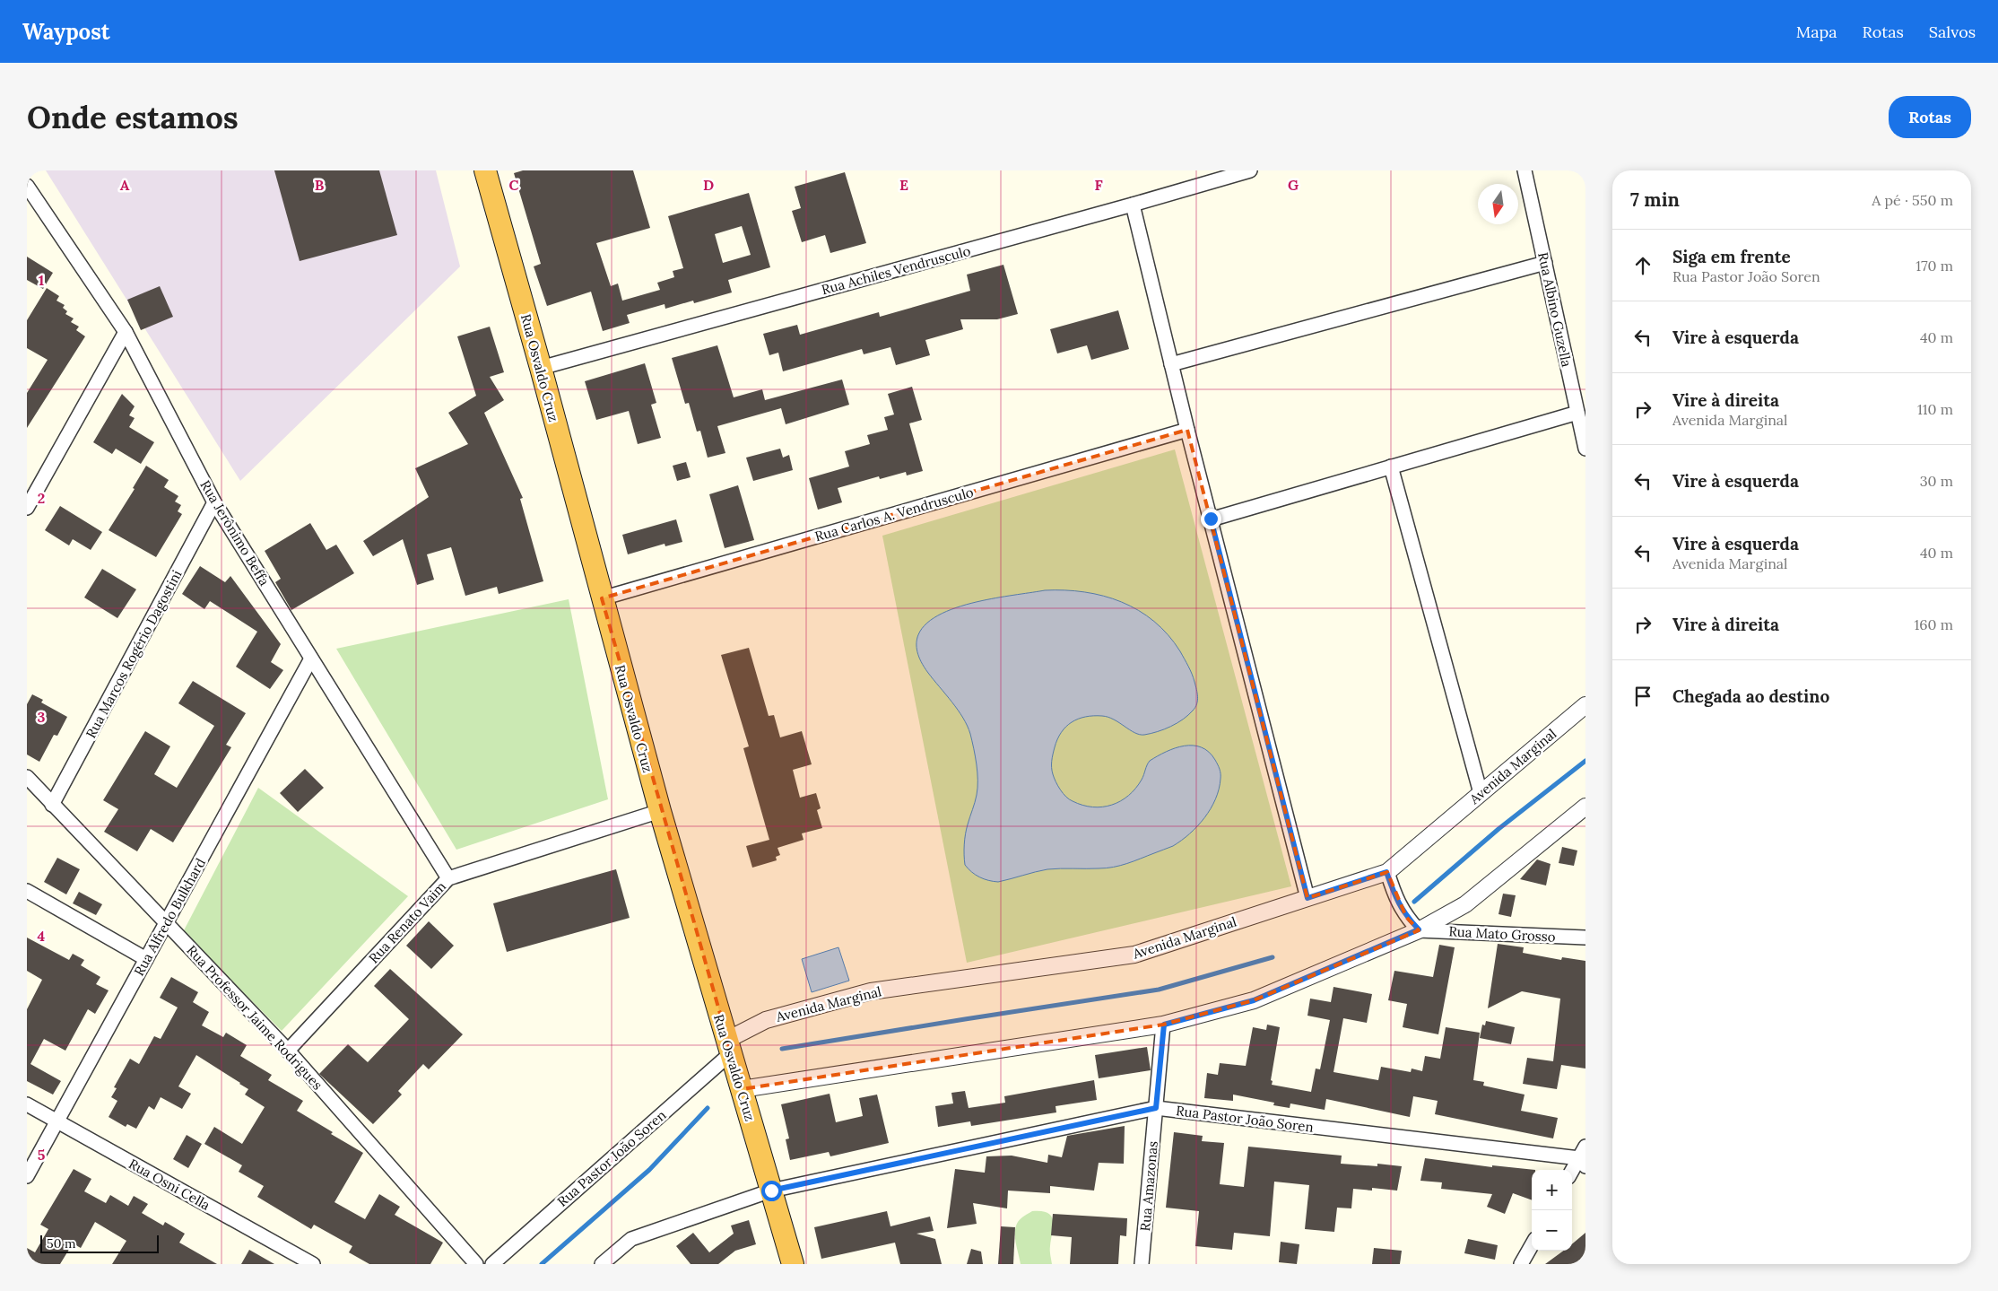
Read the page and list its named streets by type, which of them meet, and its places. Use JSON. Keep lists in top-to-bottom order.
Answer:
{
  "streets": {
    "highway": ["Rua Osvaldo Cruz"],
    "street": [
      "Rua Achiles Vendrusculo",
      "Rua Albino Guzella",
      "Rua Carlos A. Vendrusculo",
      "Rua Jerônimo Beffa",
      "Rua Marcos Rogério Dagostini",
      "Avenida Marginal",
      "Rua Alfredo Bulkhard",
      "Rua Renato Vaim",
      "Rua Mato Grosso",
      "Rua Professor Jaime Rodrigues",
      "Rua Pastor João Soren",
      "Rua Osni Cella",
      "Rua Amazonas"
    ]
  },
  "crossings": [
    ["Rua Achiles Vendrusculo", "Rua Osvaldo Cruz"],
    ["Rua Osvaldo Cruz", "Rua Carlos A. Vendrusculo"],
    ["Rua Osvaldo Cruz", "Avenida Marginal"],
    ["Rua Osvaldo Cruz", "Rua Renato Vaim"],
    ["Rua Osvaldo Cruz", "Rua Pastor João Soren"],
    ["Rua Jerônimo Beffa", "Rua Marcos Rogério Dagostini"],
    ["Rua Jerônimo Beffa", "Rua Alfredo Bulkhard"],
    ["Rua Jerônimo Beffa", "Rua Renato Vaim"],
    ["Rua Marcos Rogério Dagostini", "Rua Professor Jaime Rodrigues"],
    ["Avenida Marginal", "Rua Pastor João Soren"],
    ["Rua Alfredo Bulkhard", "Rua Professor Jaime Rodrigues"],
    ["Rua Alfredo Bulkhard", "Rua Osni Cella"],
    ["Rua Renato Vaim", "Rua Professor Jaime Rodrigues"],
    ["Rua Pastor João Soren", "Rua Amazonas"]
  ],
  "scale_bar": "50 m",
  "north": "bottom",
  "page": {
    "header": "Waypost",
    "nav": ["Mapa", "Rotas", "Salvos"],
    "buttons": "Rotas",
    "title": "Onde estamos",
    "heading": ["7 min", "A pé · 550 m"],
    "list": [
      ["Siga em frente", "Rua Pastor João Soren", "170 m"],
      ["Vire à esquerda", "40 m"],
      ["Vire à direita", "Avenida Marginal", "110 m"],
      ["Vire à esquerda", "30 m"],
      ["Vire à esquerda", "Avenida Marginal", "40 m"],
      ["Vire à direita", "160 m"],
      "Chegada ao destino"
    ],
    "map_buttons": ["+", "−"],
    "scale": "50 m"
  },
  "grid": {
    "columns": [
      "A",
      "B",
      "C",
      "D",
      "E",
      "F",
      "G"
    ],
    "rows": [
      "1",
      "2",
      "3",
      "4",
      "5"
    ]
  }
}
